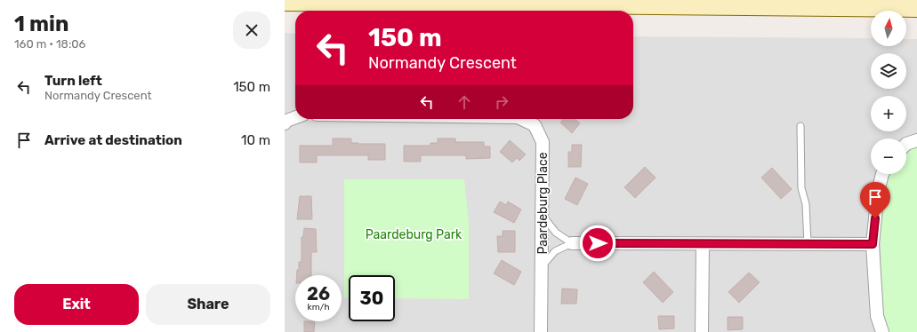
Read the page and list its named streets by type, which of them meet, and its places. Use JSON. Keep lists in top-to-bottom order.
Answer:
{
  "streets": {
    "street": ["Paardeburg Place"]
  },
  "parks": ["Paardeburg Park"],
  "north": "top",
  "page": {
    "heading": ["1 min", "160 m · 18:06"],
    "map_buttons": ["+", "−"],
    "turn": ["150 m", "Normandy Crescent"],
    "list": [
      {
        "name": "Turn left",
        "note": "Normandy Crescent",
        "value": "150 m"
      },
      {
        "name": "Arrive at destination",
        "value": "10 m"
      }
    ],
    "speed": "26 km/h",
    "limit": "30",
    "buttons": ["Exit", "Share"]
  }
}
